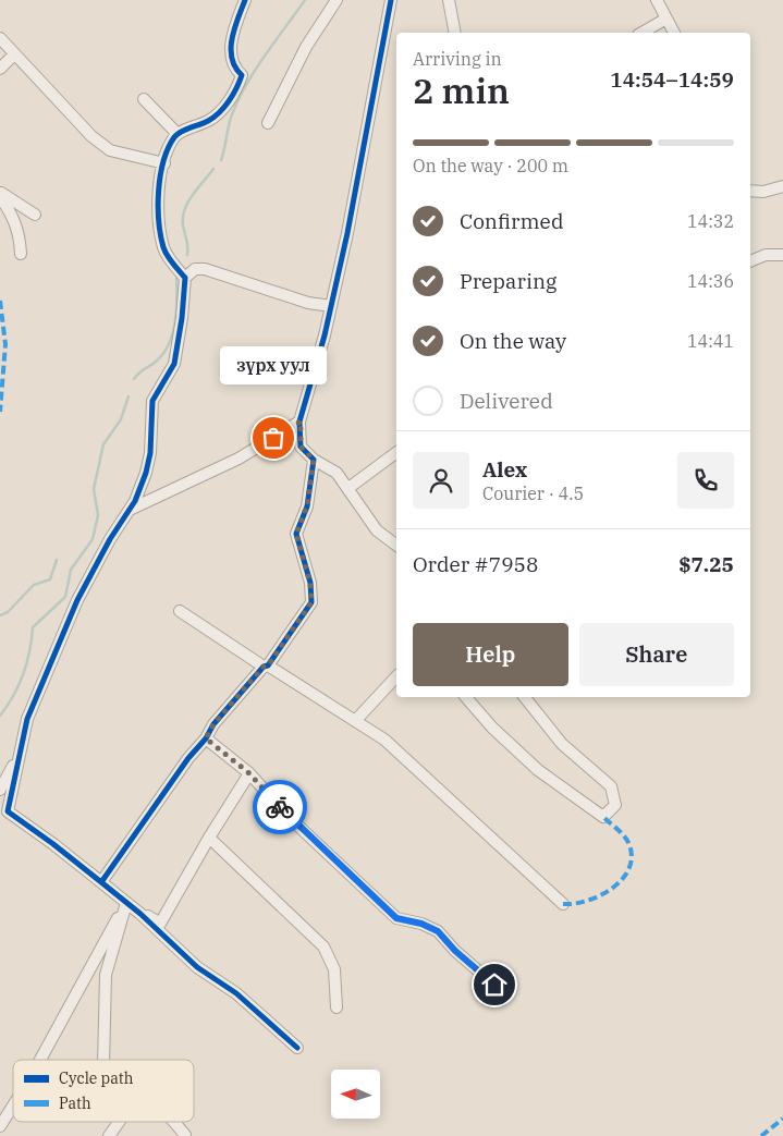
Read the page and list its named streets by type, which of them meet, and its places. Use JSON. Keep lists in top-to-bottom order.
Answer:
{
  "places": ["зүрх уул"],
  "legend": ["Cycle path", "Path"],
  "north": "left",
  "page": {
    "heading": ["2 min", "Arriving in", "14:54–14:59"],
    "panel": [
      "Alex",
      "Courier · 4.5",
      "Order #7958",
      "$7.25"
    ],
    "bar": "On the way · 200 m",
    "list": [
      ["Confirmed", "14:32"],
      ["Preparing", "14:36"],
      ["On the way", "14:41"],
      "Delivered"
    ],
    "bubble": "зүрх уул",
    "buttons": ["Help", "Share"]
  }
}
